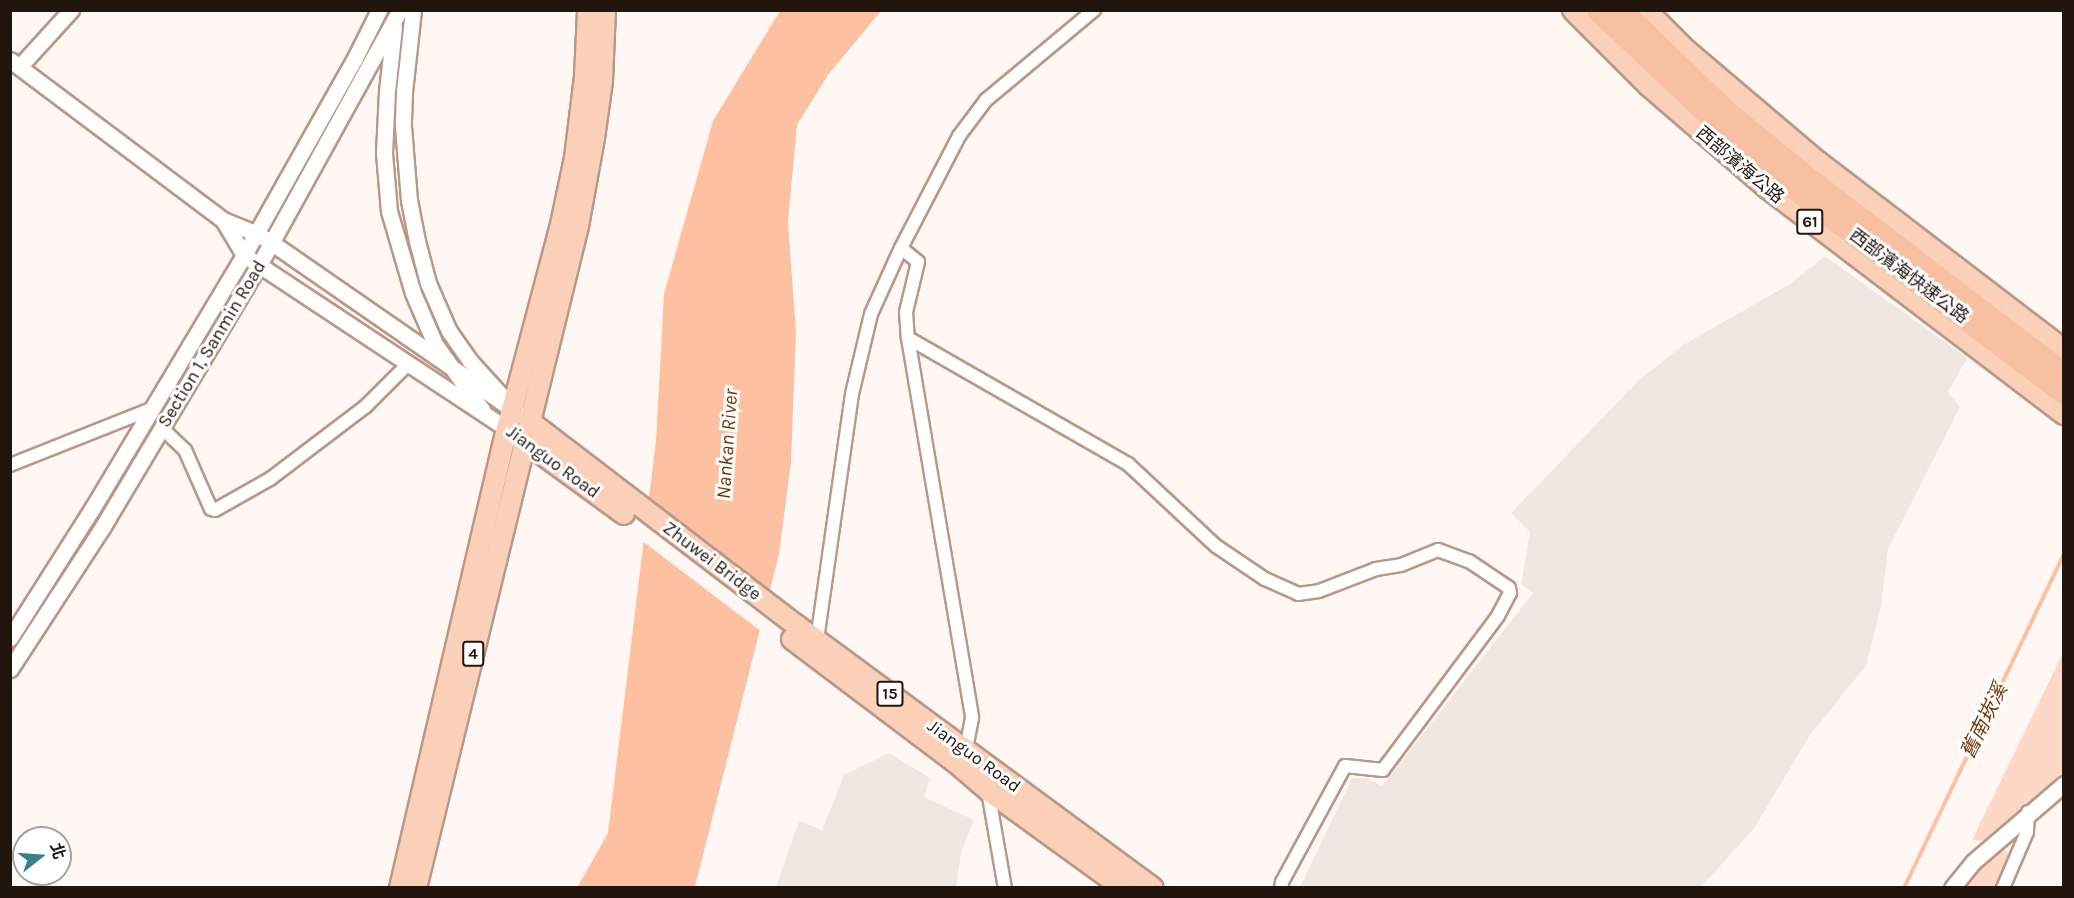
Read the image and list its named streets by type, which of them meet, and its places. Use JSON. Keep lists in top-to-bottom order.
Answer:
{
  "streets": {
    "highway": ["61", "西部濱海快速公路"],
    "main road": [
      "西部濱海公路",
      "Jianguo Road",
      "Zhuwei Bridge",
      "4",
      "15"
    ],
    "street": ["Section 1, Sanmin Road"]
  },
  "crossings": [
    ["Jianguo Road", "Zhuwei Bridge"],
    ["Jianguo Road", "4"]
  ],
  "water": ["Nankan River", "舊南崁溪"],
  "north": "right"
}
